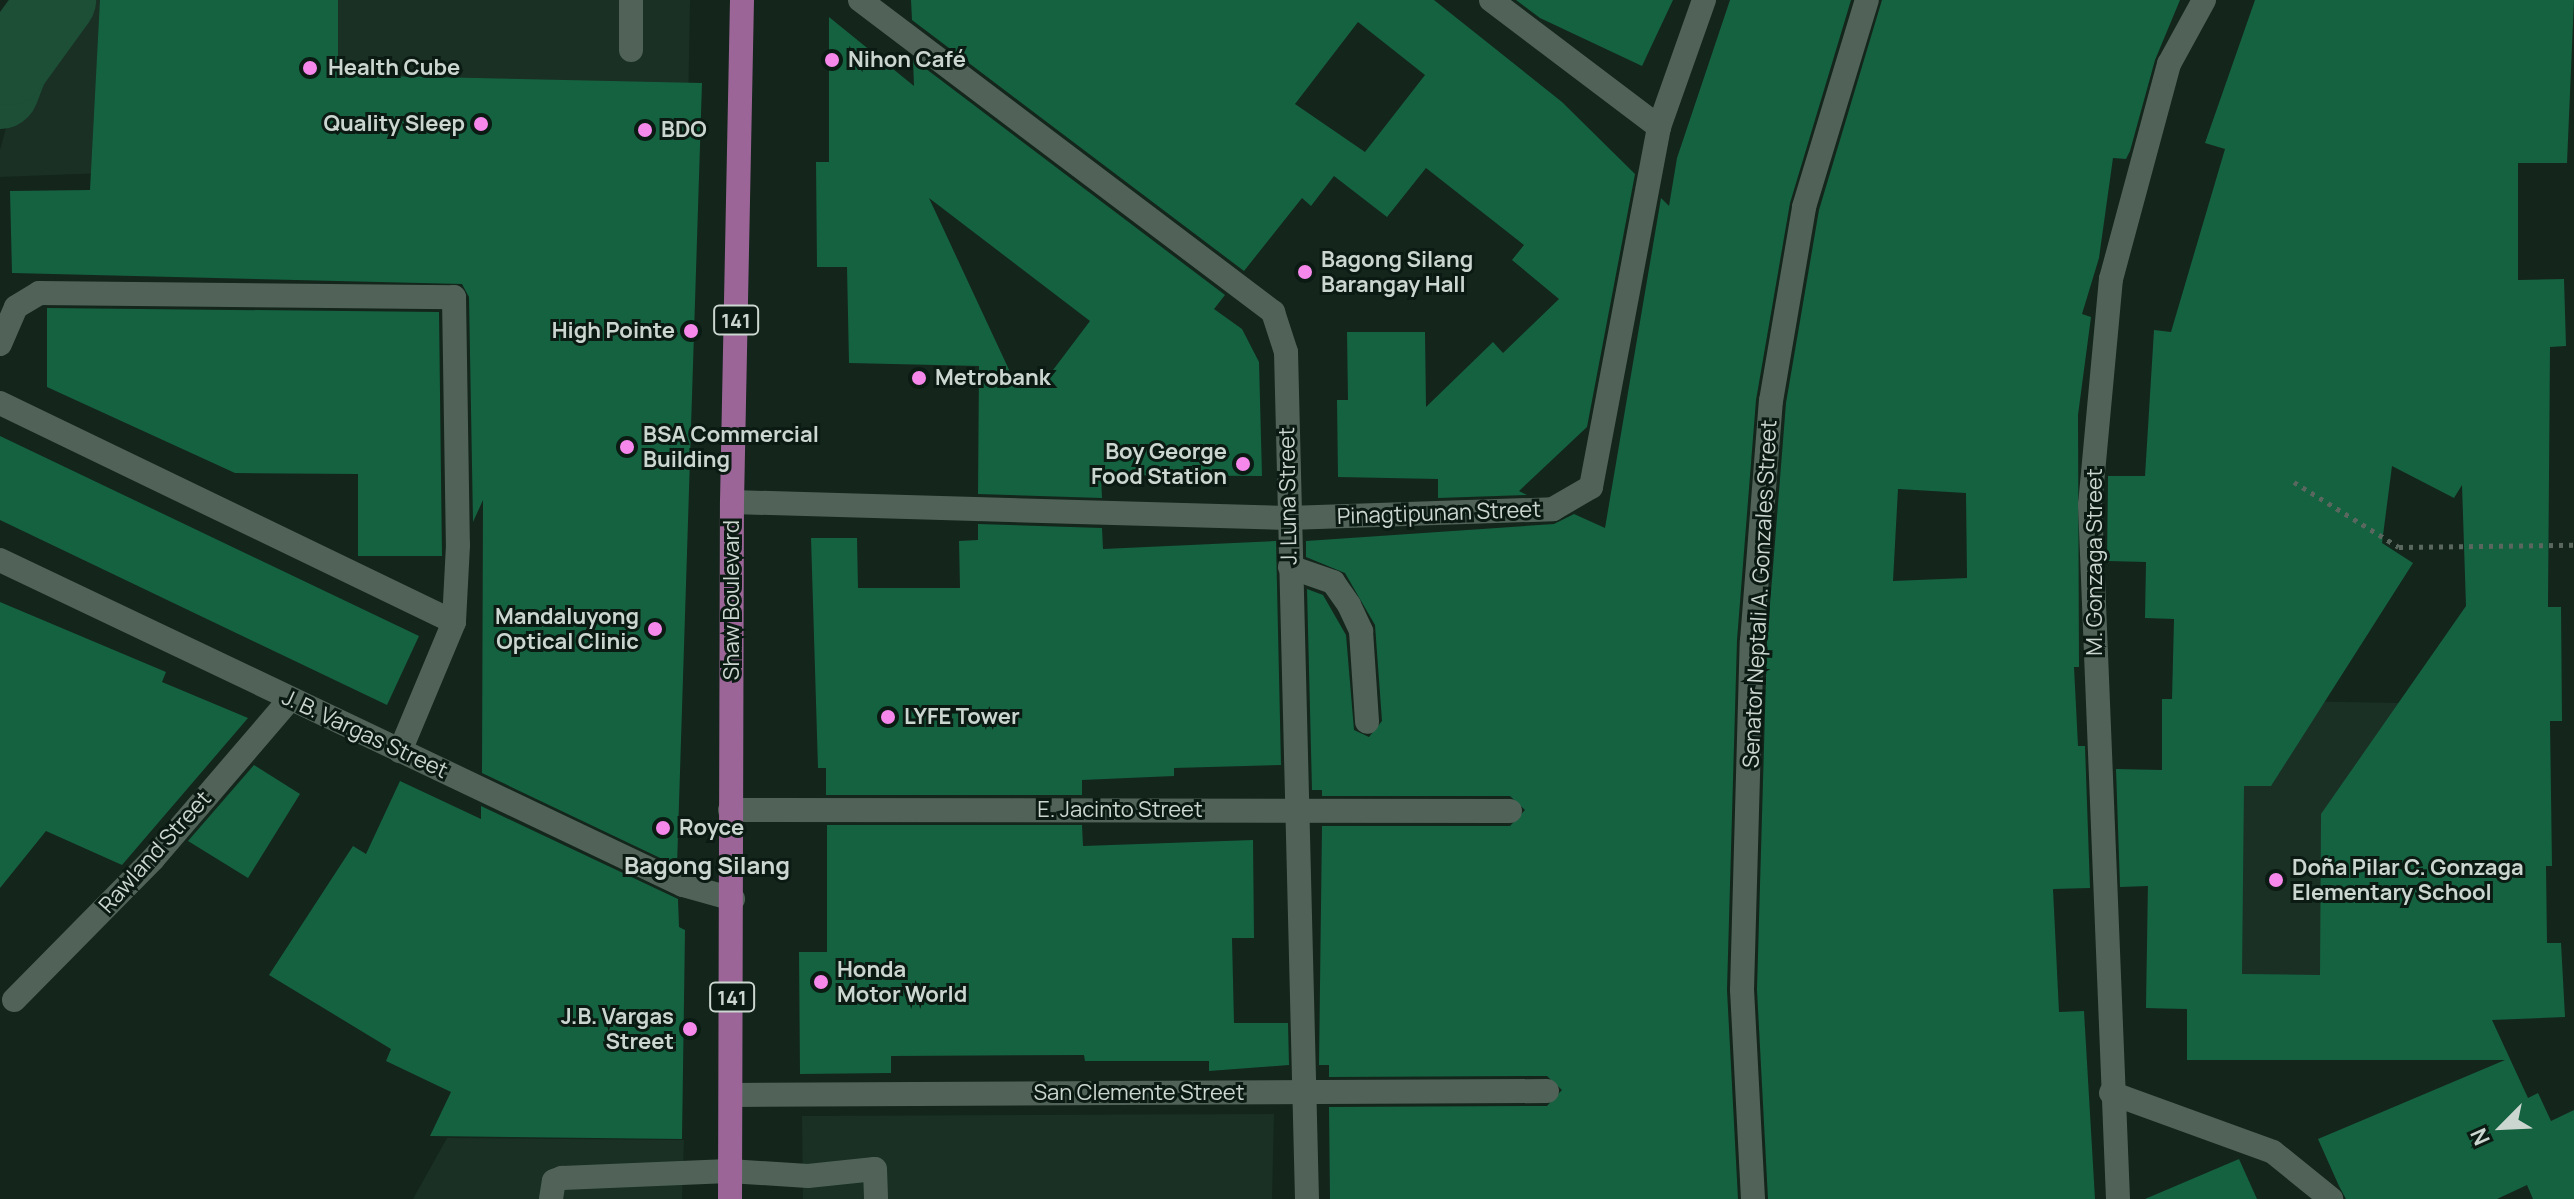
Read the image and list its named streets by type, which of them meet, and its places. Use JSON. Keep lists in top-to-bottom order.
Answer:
{
  "streets": {
    "main road": ["141", "Shaw Boulevard"],
    "street": [
      "J. Luna Street",
      "Pinagtipunan Street",
      "M. Gonzaga Street",
      "Senator Neptali A. Gonzales Street",
      "J. B. Vargas Street",
      "E. Jacinto Street",
      "Rawland Street",
      "San Clemente Street"
    ]
  },
  "crossings": [
    ["J. Luna Street", "Pinagtipunan Street"],
    ["J. Luna Street", "E. Jacinto Street"],
    ["J. Luna Street", "San Clemente Street"],
    ["Pinagtipunan Street", "Shaw Boulevard"],
    ["Shaw Boulevard", "J. B. Vargas Street"],
    ["Shaw Boulevard", "E. Jacinto Street"],
    ["Shaw Boulevard", "San Clemente Street"],
    ["J. B. Vargas Street", "Rawland Street"]
  ],
  "districts": ["Bagong Silang"],
  "places": [
    "Nihon Café",
    "Health Cube",
    "Quality Sleep",
    "BDO",
    "Bagong Silang Barangay Hall",
    "High Pointe",
    "Metrobank",
    "BSA Commercial Building",
    "Boy George Food Station",
    "Mandaluyong Optical Clinic",
    "LYFE Tower",
    "Royce",
    "Doña Pilar C. Gonzaga Elementary School",
    "Honda Motor World",
    "J.B. Vargas Street"
  ],
  "north": "bottom left"
}
